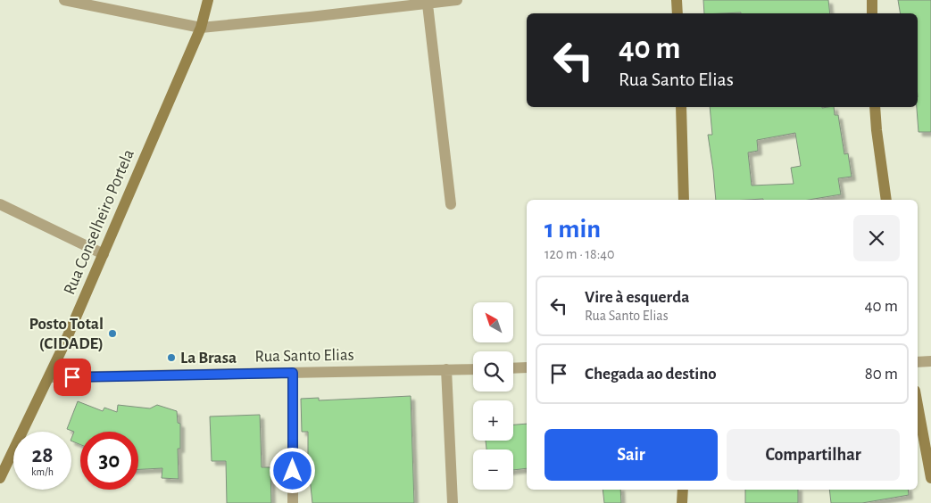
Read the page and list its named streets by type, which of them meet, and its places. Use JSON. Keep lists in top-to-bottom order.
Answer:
{
  "streets": {
    "main road": ["Rua Conselheiro Portela"],
    "street": ["Rua Santo Elias"]
  },
  "crossings": [
    ["Rua Conselheiro Portela", "Rua Santo Elias"]
  ],
  "places": ["Posto Total (CIDADE)", "La Brasa"],
  "north": "top left",
  "page": {
    "turn": ["40 m", "Rua Santo Elias"],
    "heading": ["1 min", "120 m · 18:40"],
    "list": [
      {
        "name": "Vire à esquerda",
        "note": "Rua Santo Elias",
        "value": "40 m"
      },
      {
        "name": "Chegada ao destino",
        "value": "80 m"
      }
    ],
    "map_buttons": ["+", "−"],
    "buttons": ["Sair", "Compartilhar"],
    "speed": "28 km/h",
    "limit": "30"
  }
}
